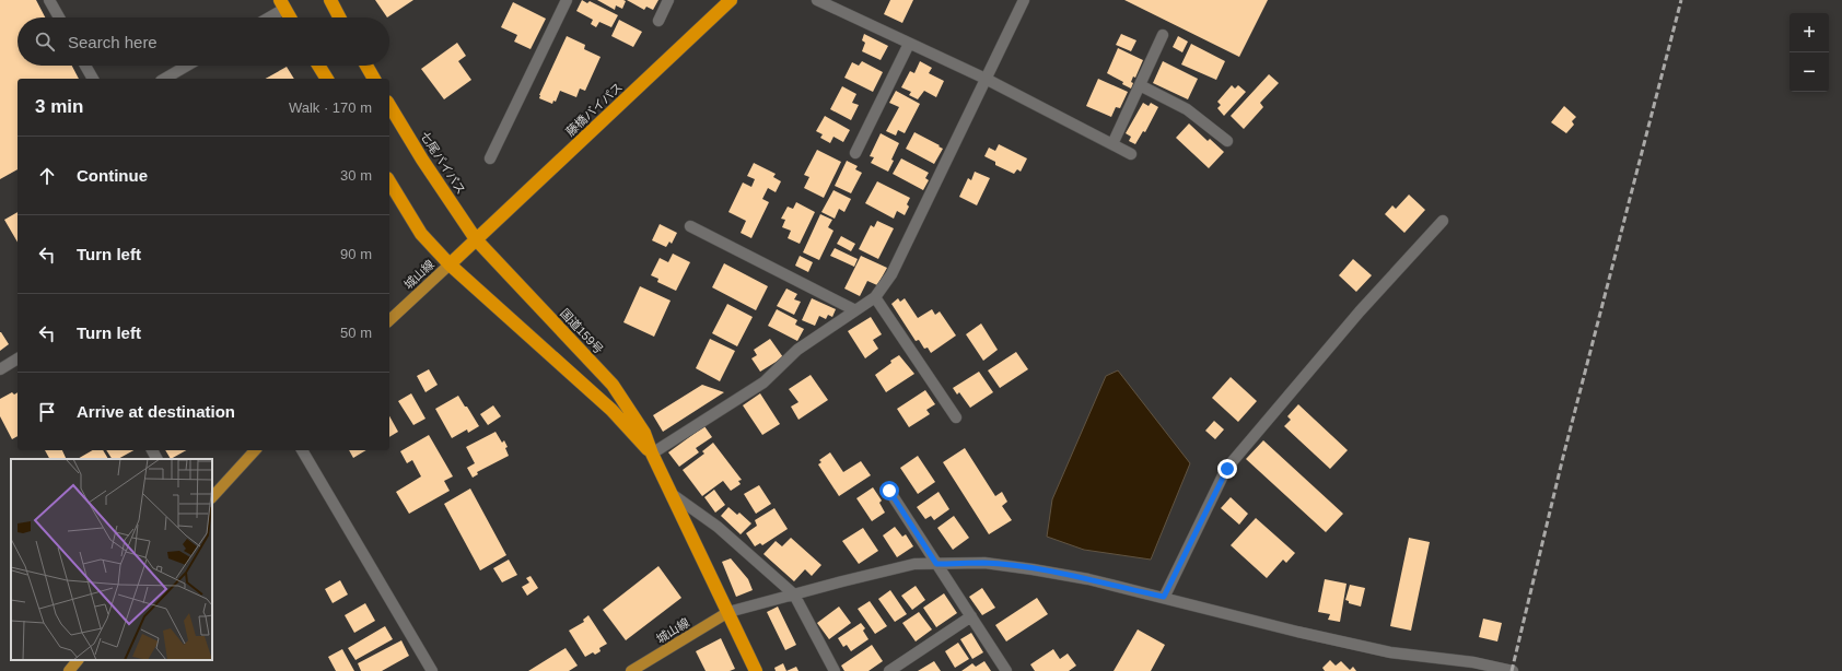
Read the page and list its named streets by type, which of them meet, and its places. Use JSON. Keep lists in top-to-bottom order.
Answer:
{
  "streets": {
    "highway": ["藤橋バイパス", "七尾バイパス", "国道159号"],
    "main road": ["城山線"]
  },
  "crossings": [
    ["藤橋バイパス", "七尾バイパス"],
    ["藤橋バイパス", "城山線"],
    ["藤橋バイパス", "国道159号"],
    ["七尾バイパス", "国道159号"],
    ["城山線", "国道159号"]
  ],
  "page": {
    "map_buttons": ["+", "−"],
    "search": "Search here",
    "heading": ["3 min", "Walk · 170 m"],
    "list": [
      ["Continue", "30 m"],
      ["Turn left", "90 m"],
      ["Turn left", "50 m"],
      "Arrive at destination"
    ]
  }
}
